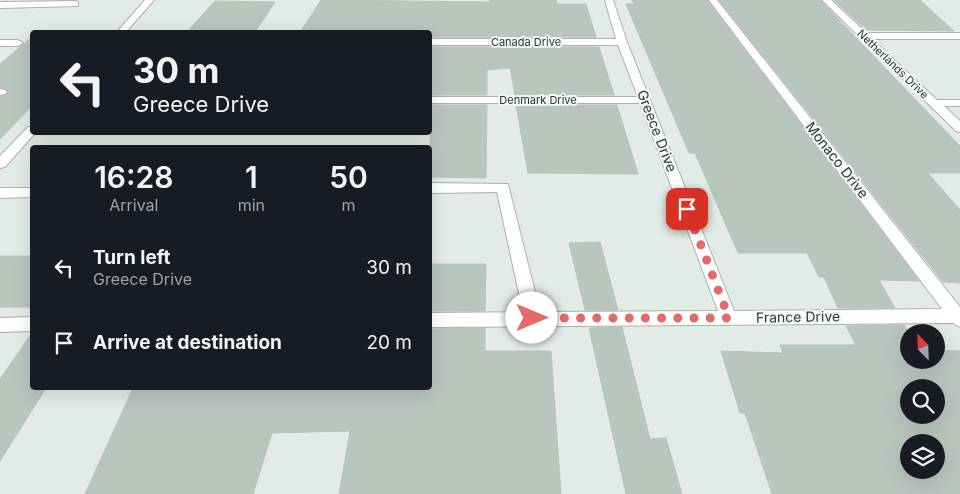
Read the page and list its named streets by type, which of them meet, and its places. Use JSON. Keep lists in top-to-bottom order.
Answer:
{
  "streets": {
    "street": [
      "Canada Drive",
      "Netherlands Drive",
      "Denmark Drive",
      "Greece Drive",
      "Monaco Drive",
      "France Drive"
    ]
  },
  "crossings": [
    ["Canada Drive", "Greece Drive"],
    ["Denmark Drive", "Greece Drive"],
    ["Greece Drive", "France Drive"],
    ["Monaco Drive", "France Drive"]
  ],
  "north": "top left",
  "page": {
    "turn": ["30 m", "Greece Drive"],
    "eta": [
      "16:28",
      "Arrival",
      "1",
      "min",
      "50",
      "m"
    ],
    "list": [
      {
        "name": "Turn left",
        "note": "Greece Drive",
        "value": "30 m"
      },
      {
        "name": "Arrive at destination",
        "value": "20 m"
      }
    ]
  }
}
